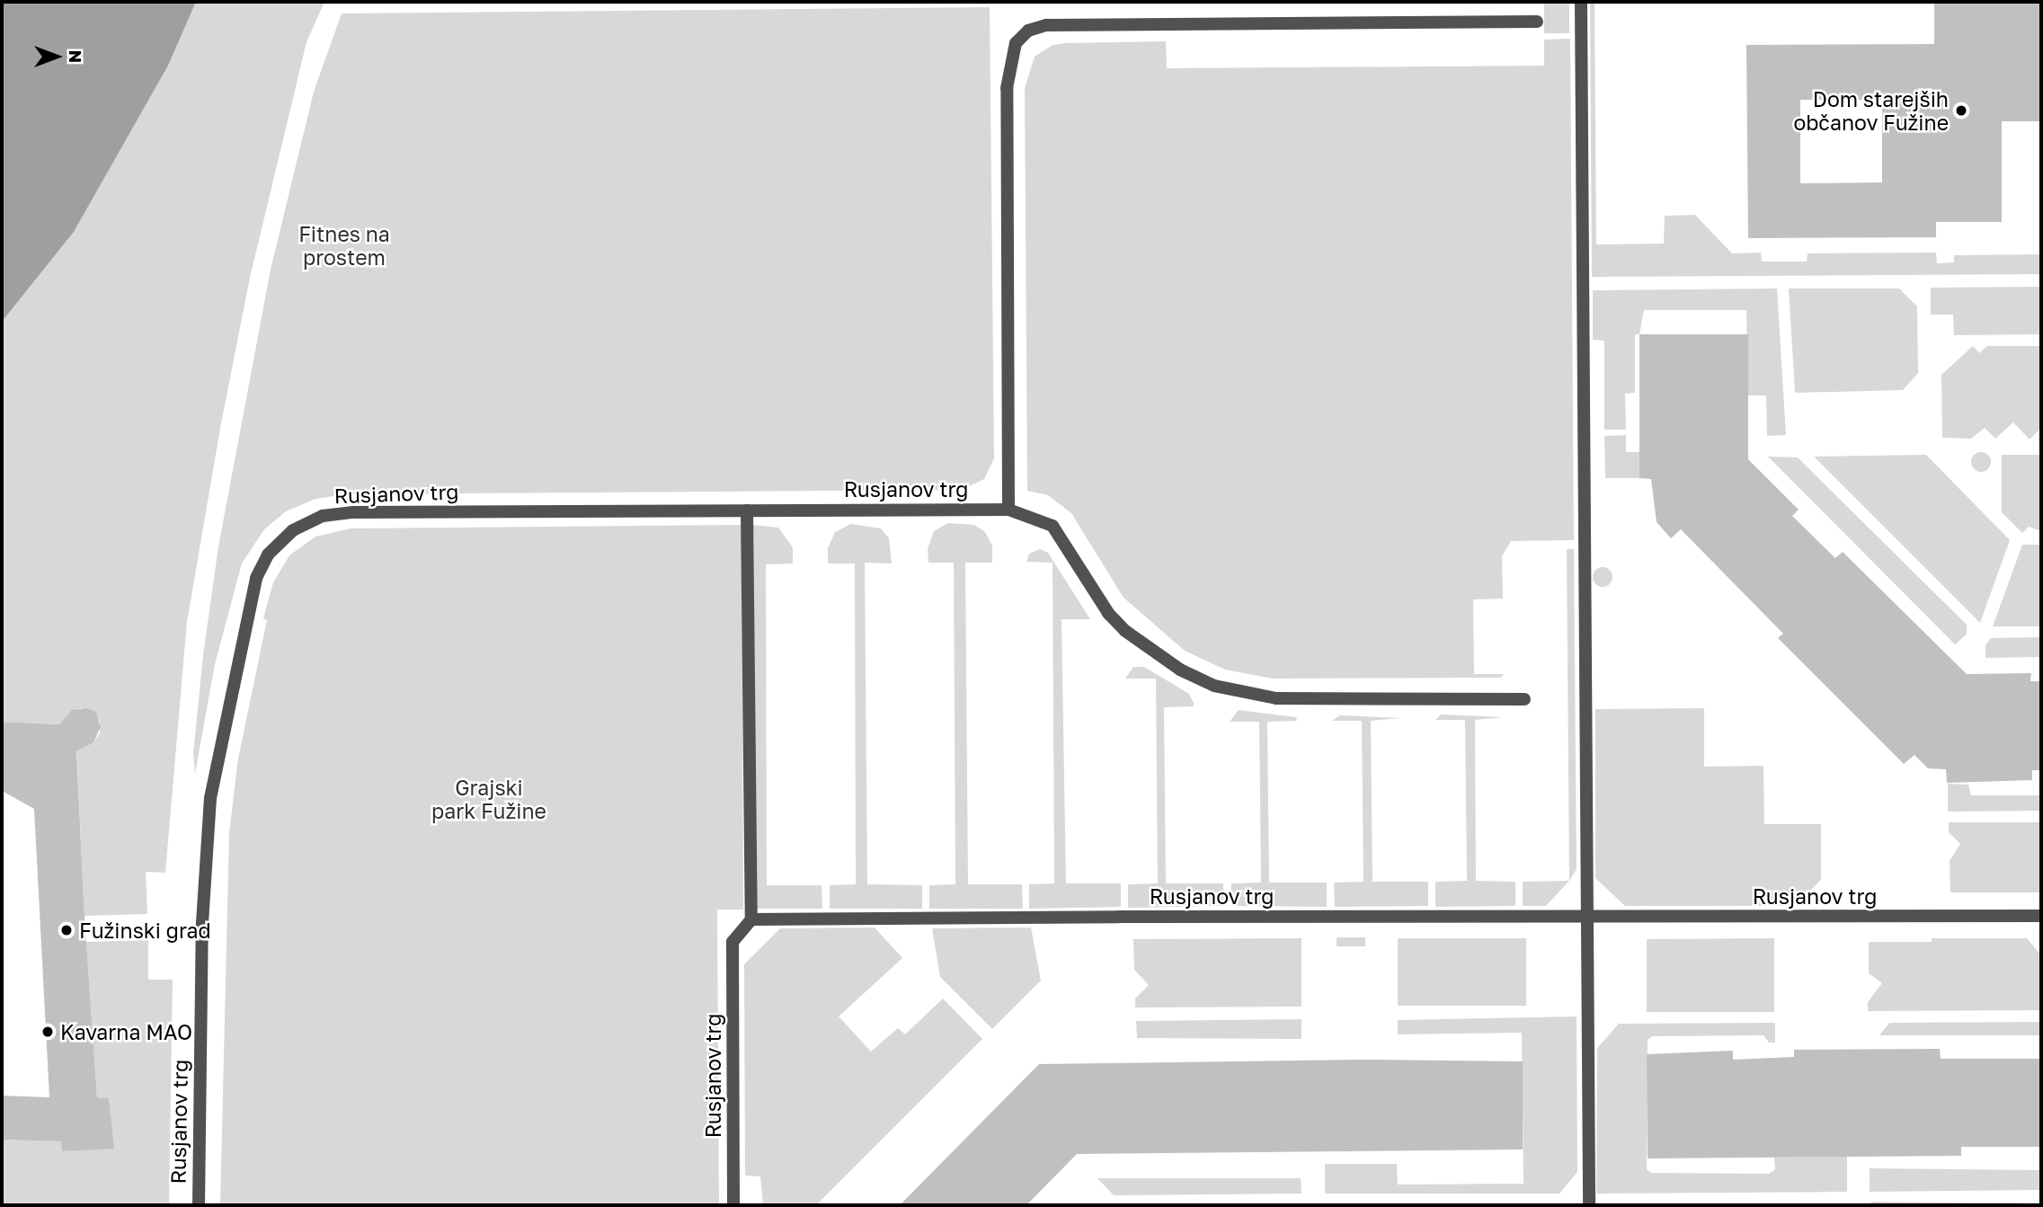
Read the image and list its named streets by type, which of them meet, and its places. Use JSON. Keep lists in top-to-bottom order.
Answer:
{
  "streets": {
    "street": ["Rusjanov trg"]
  },
  "parks": ["Fitnes na prostem", "Grajski park Fužine"],
  "places": ["Dom starejših občanov Fužine", "Fužinski grad", "Kavarna MAO"],
  "north": "right"
}
